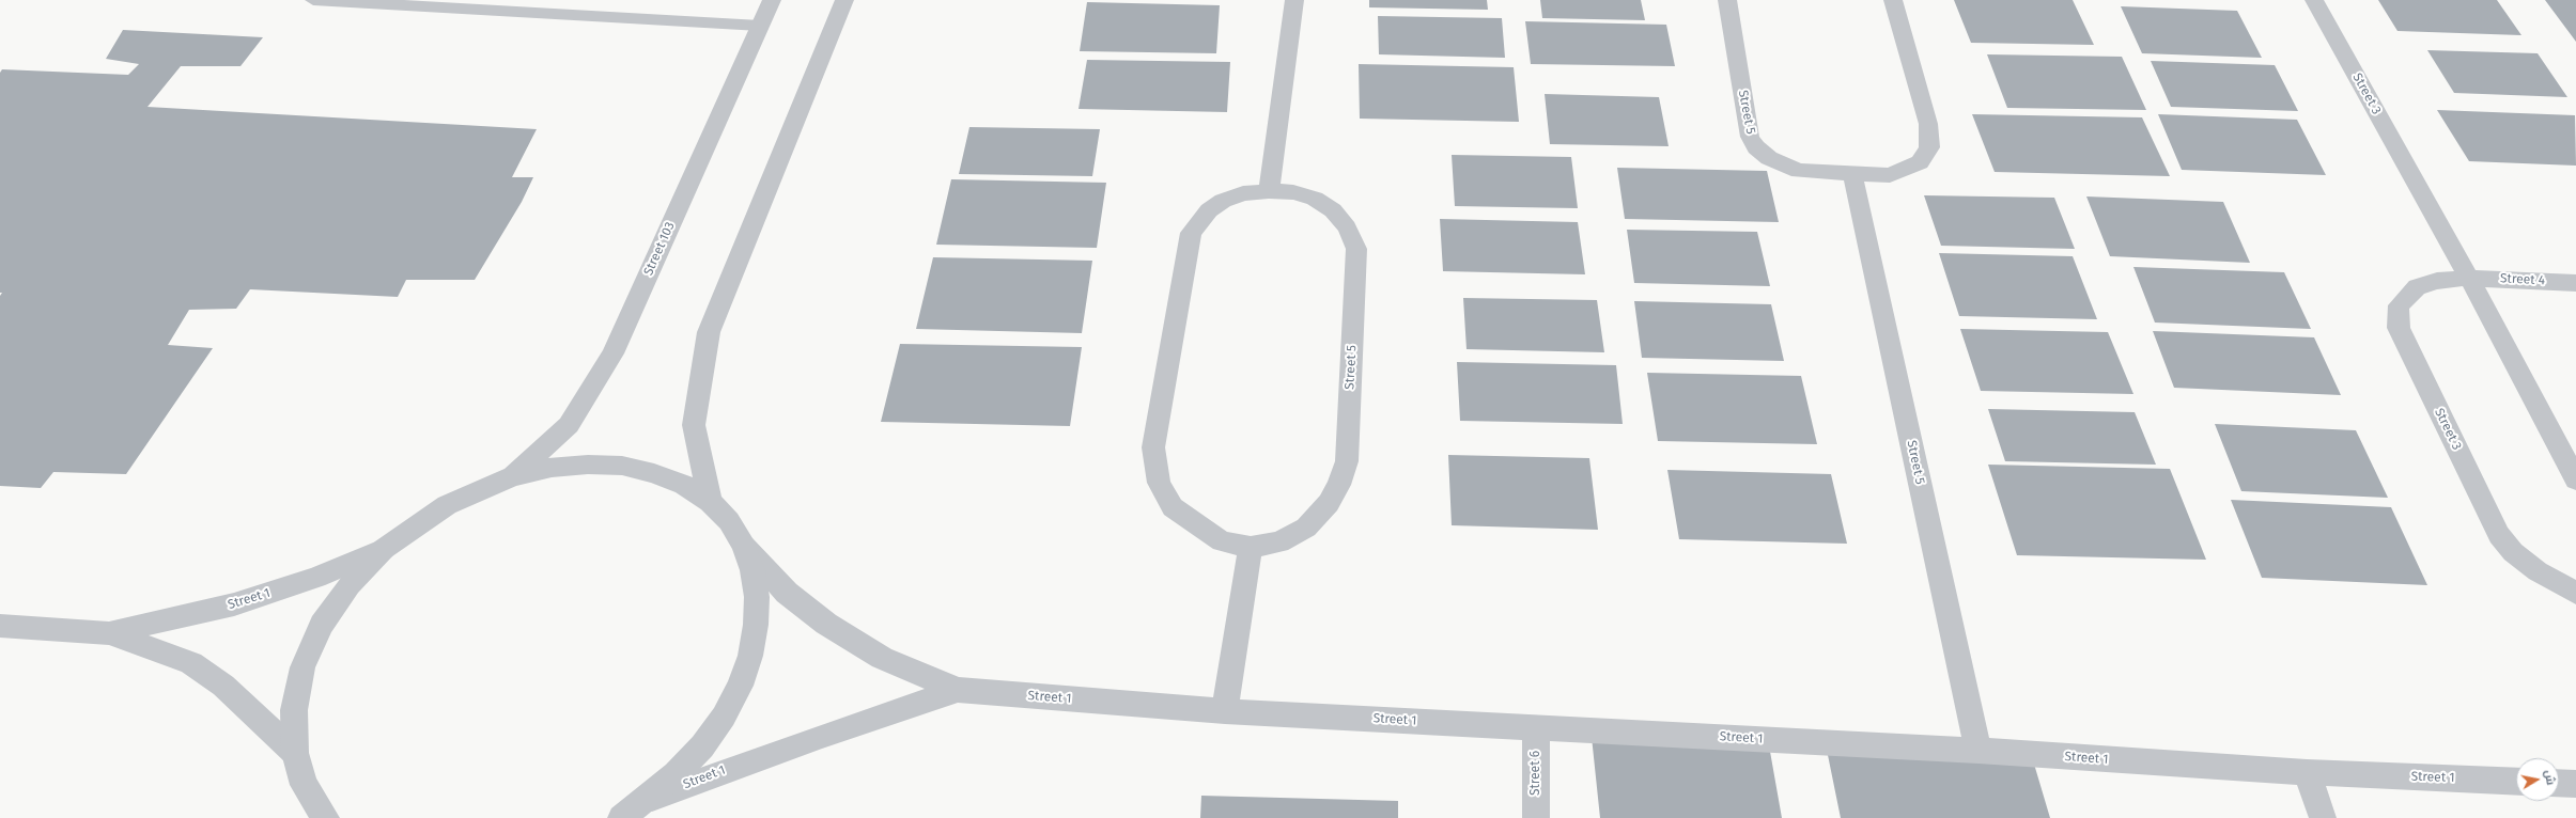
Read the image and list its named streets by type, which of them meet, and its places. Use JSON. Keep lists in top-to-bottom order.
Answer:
{
  "streets": {
    "street": [
      "Street 3",
      "Street 5",
      "Street 103",
      "Street 4",
      "Street 1",
      "Street 6"
    ]
  },
  "crossings": [
    ["Street 3", "Street 4"],
    ["Street 5", "Street 1"],
    ["Street 1", "Street 6"]
  ],
  "north": "right"
}
